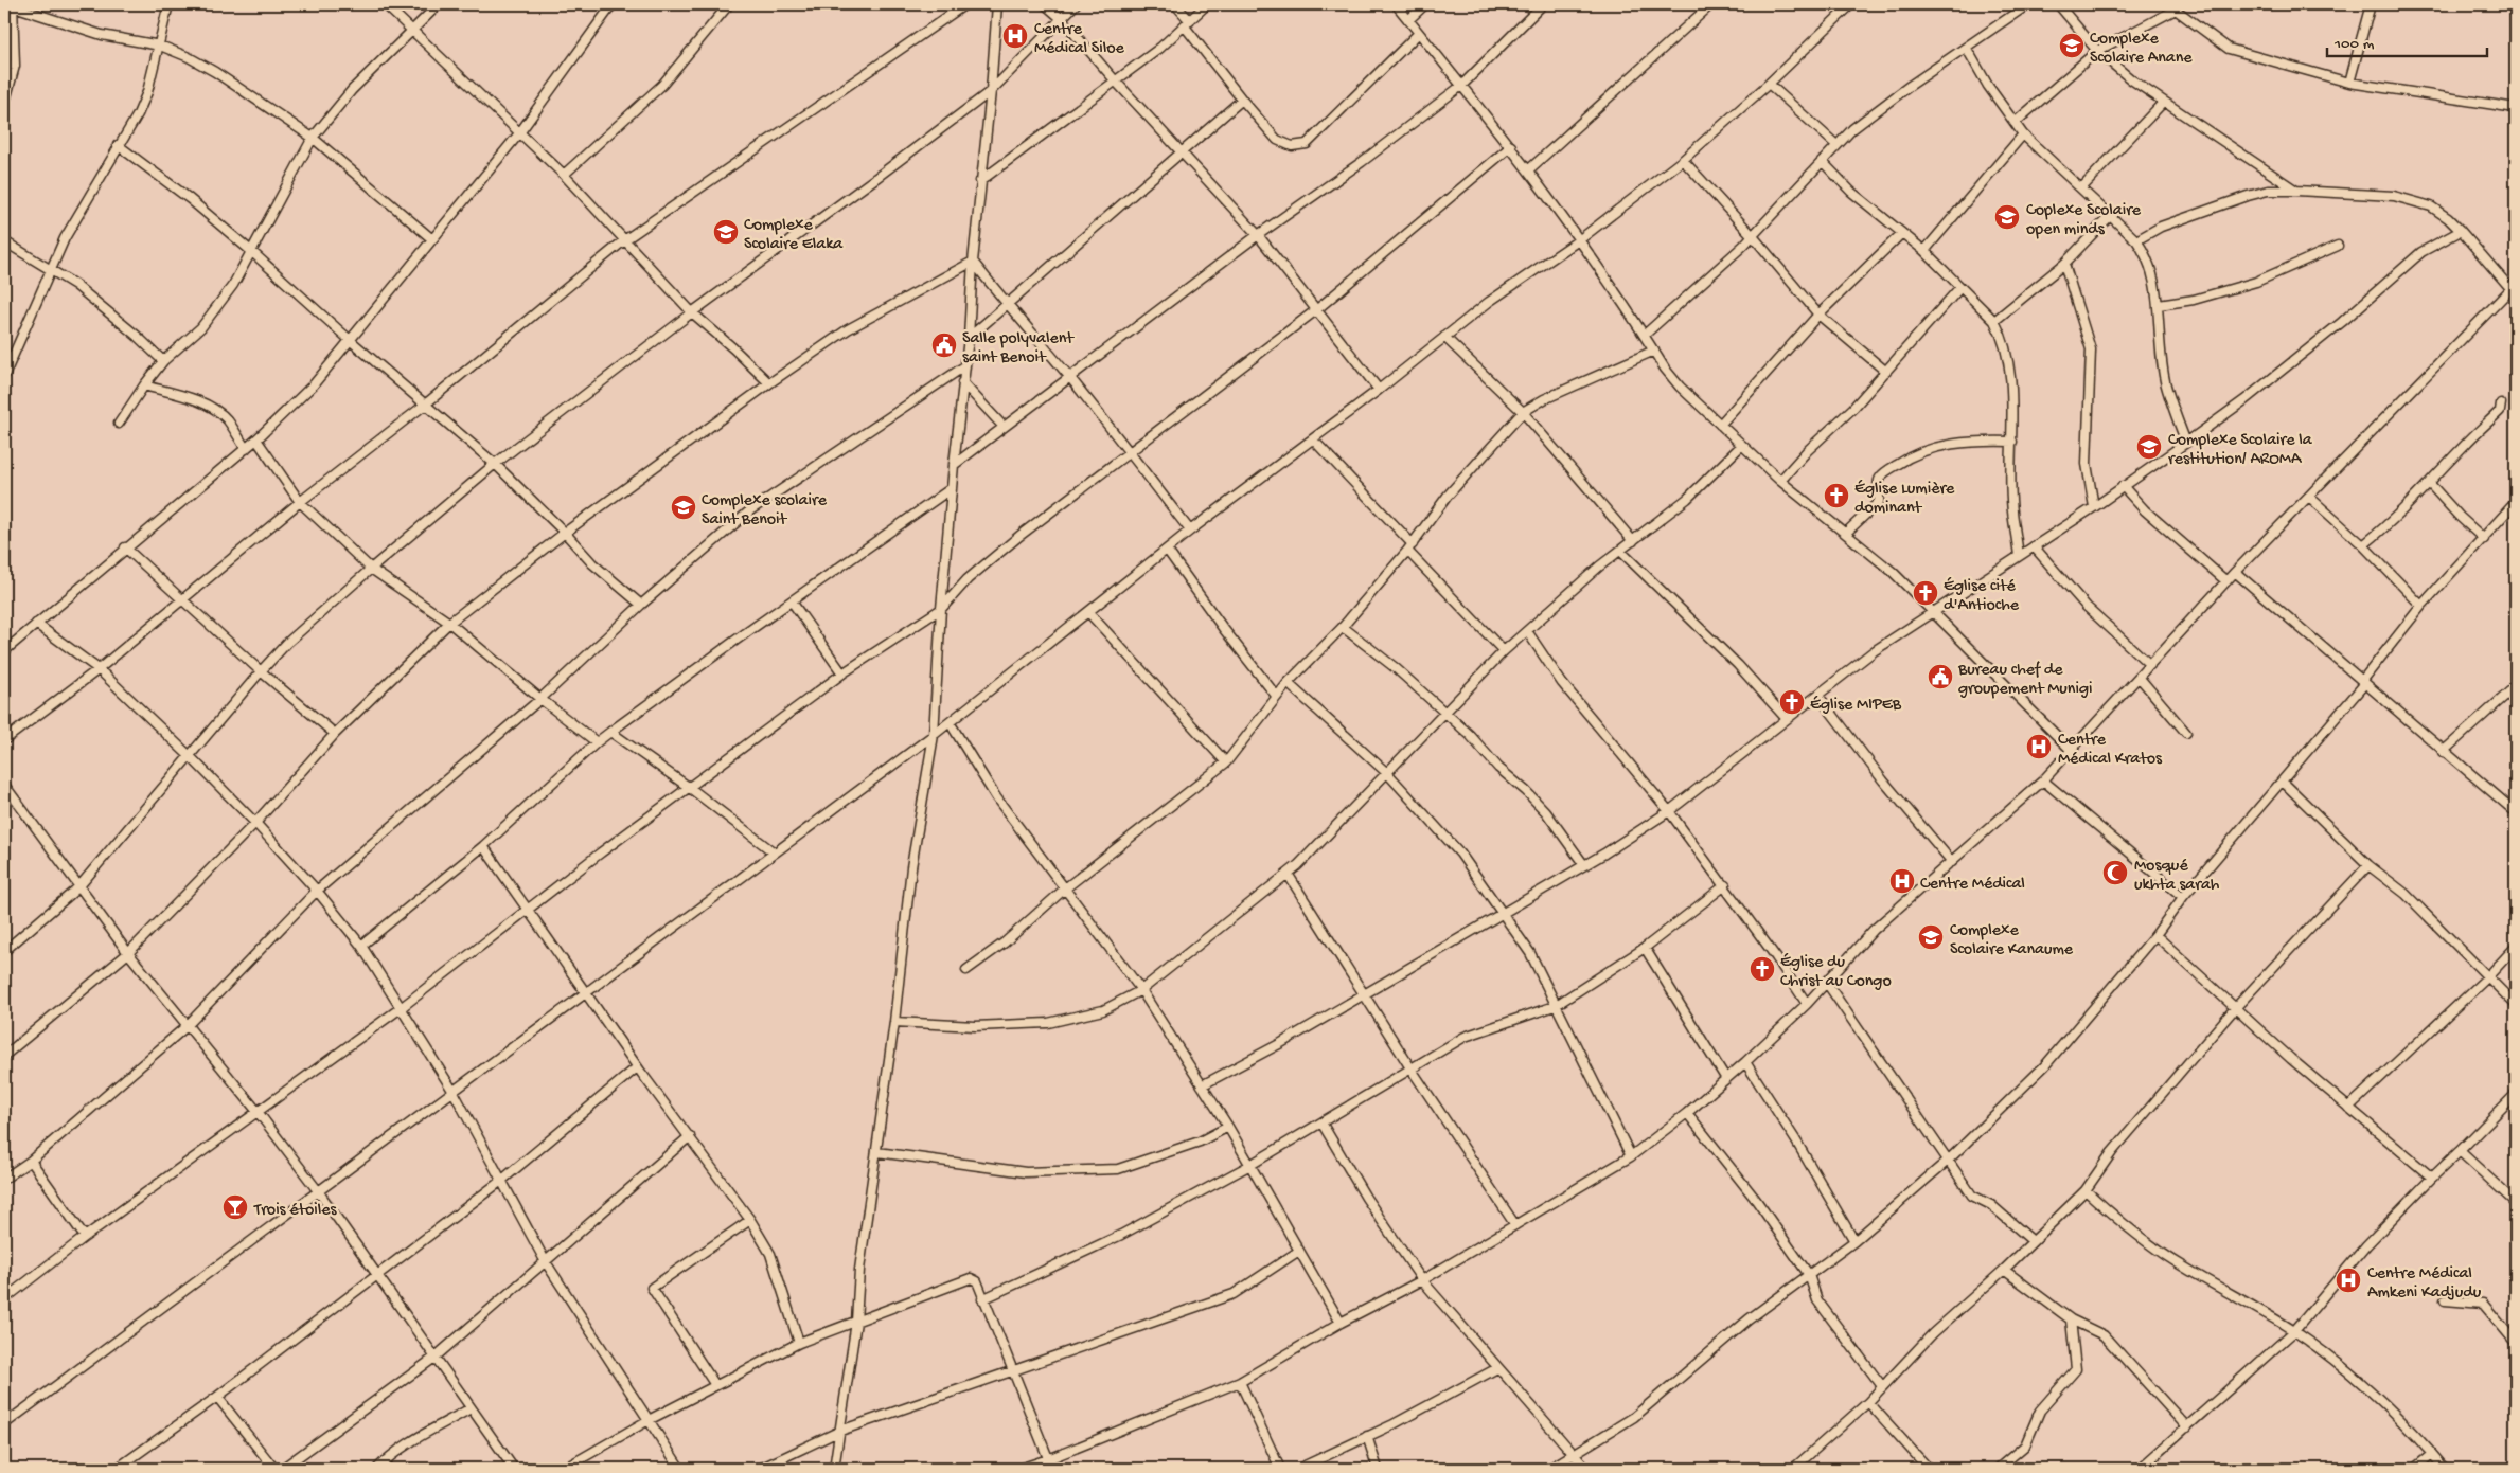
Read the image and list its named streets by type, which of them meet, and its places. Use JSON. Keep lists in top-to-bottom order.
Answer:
{
  "places": {
    "hospital": [
      "Centre Médical Siloe",
      "Centre Médical Kratos",
      "Centre Médical",
      "Centre Médical Amkeni Kadjudu"
    ],
    "school or university": [
      "Complexe Scolaire Anane",
      "Coplexe Scolaire open minds",
      "Complexe Scolaire Elaka",
      "Complexe Scolaire la restitution/ AROMA",
      "Complexe scolaire Saint Benoit",
      "Complexe Scolaire Kanaume"
    ],
    "public building": ["Salle polyvalent saint Benoit", "Bureau chef de groupement Munigi"],
    "church": [
      "Église Lumière dominant",
      "Église cité d'Antioche",
      "Église MIPEB",
      "Église du Christ au Congo"
    ],
    "mosque": ["Mosqué ukhta sarah"],
    "bar": ["Trois étoiles"]
  },
  "scale_bar": "100 m"
}
